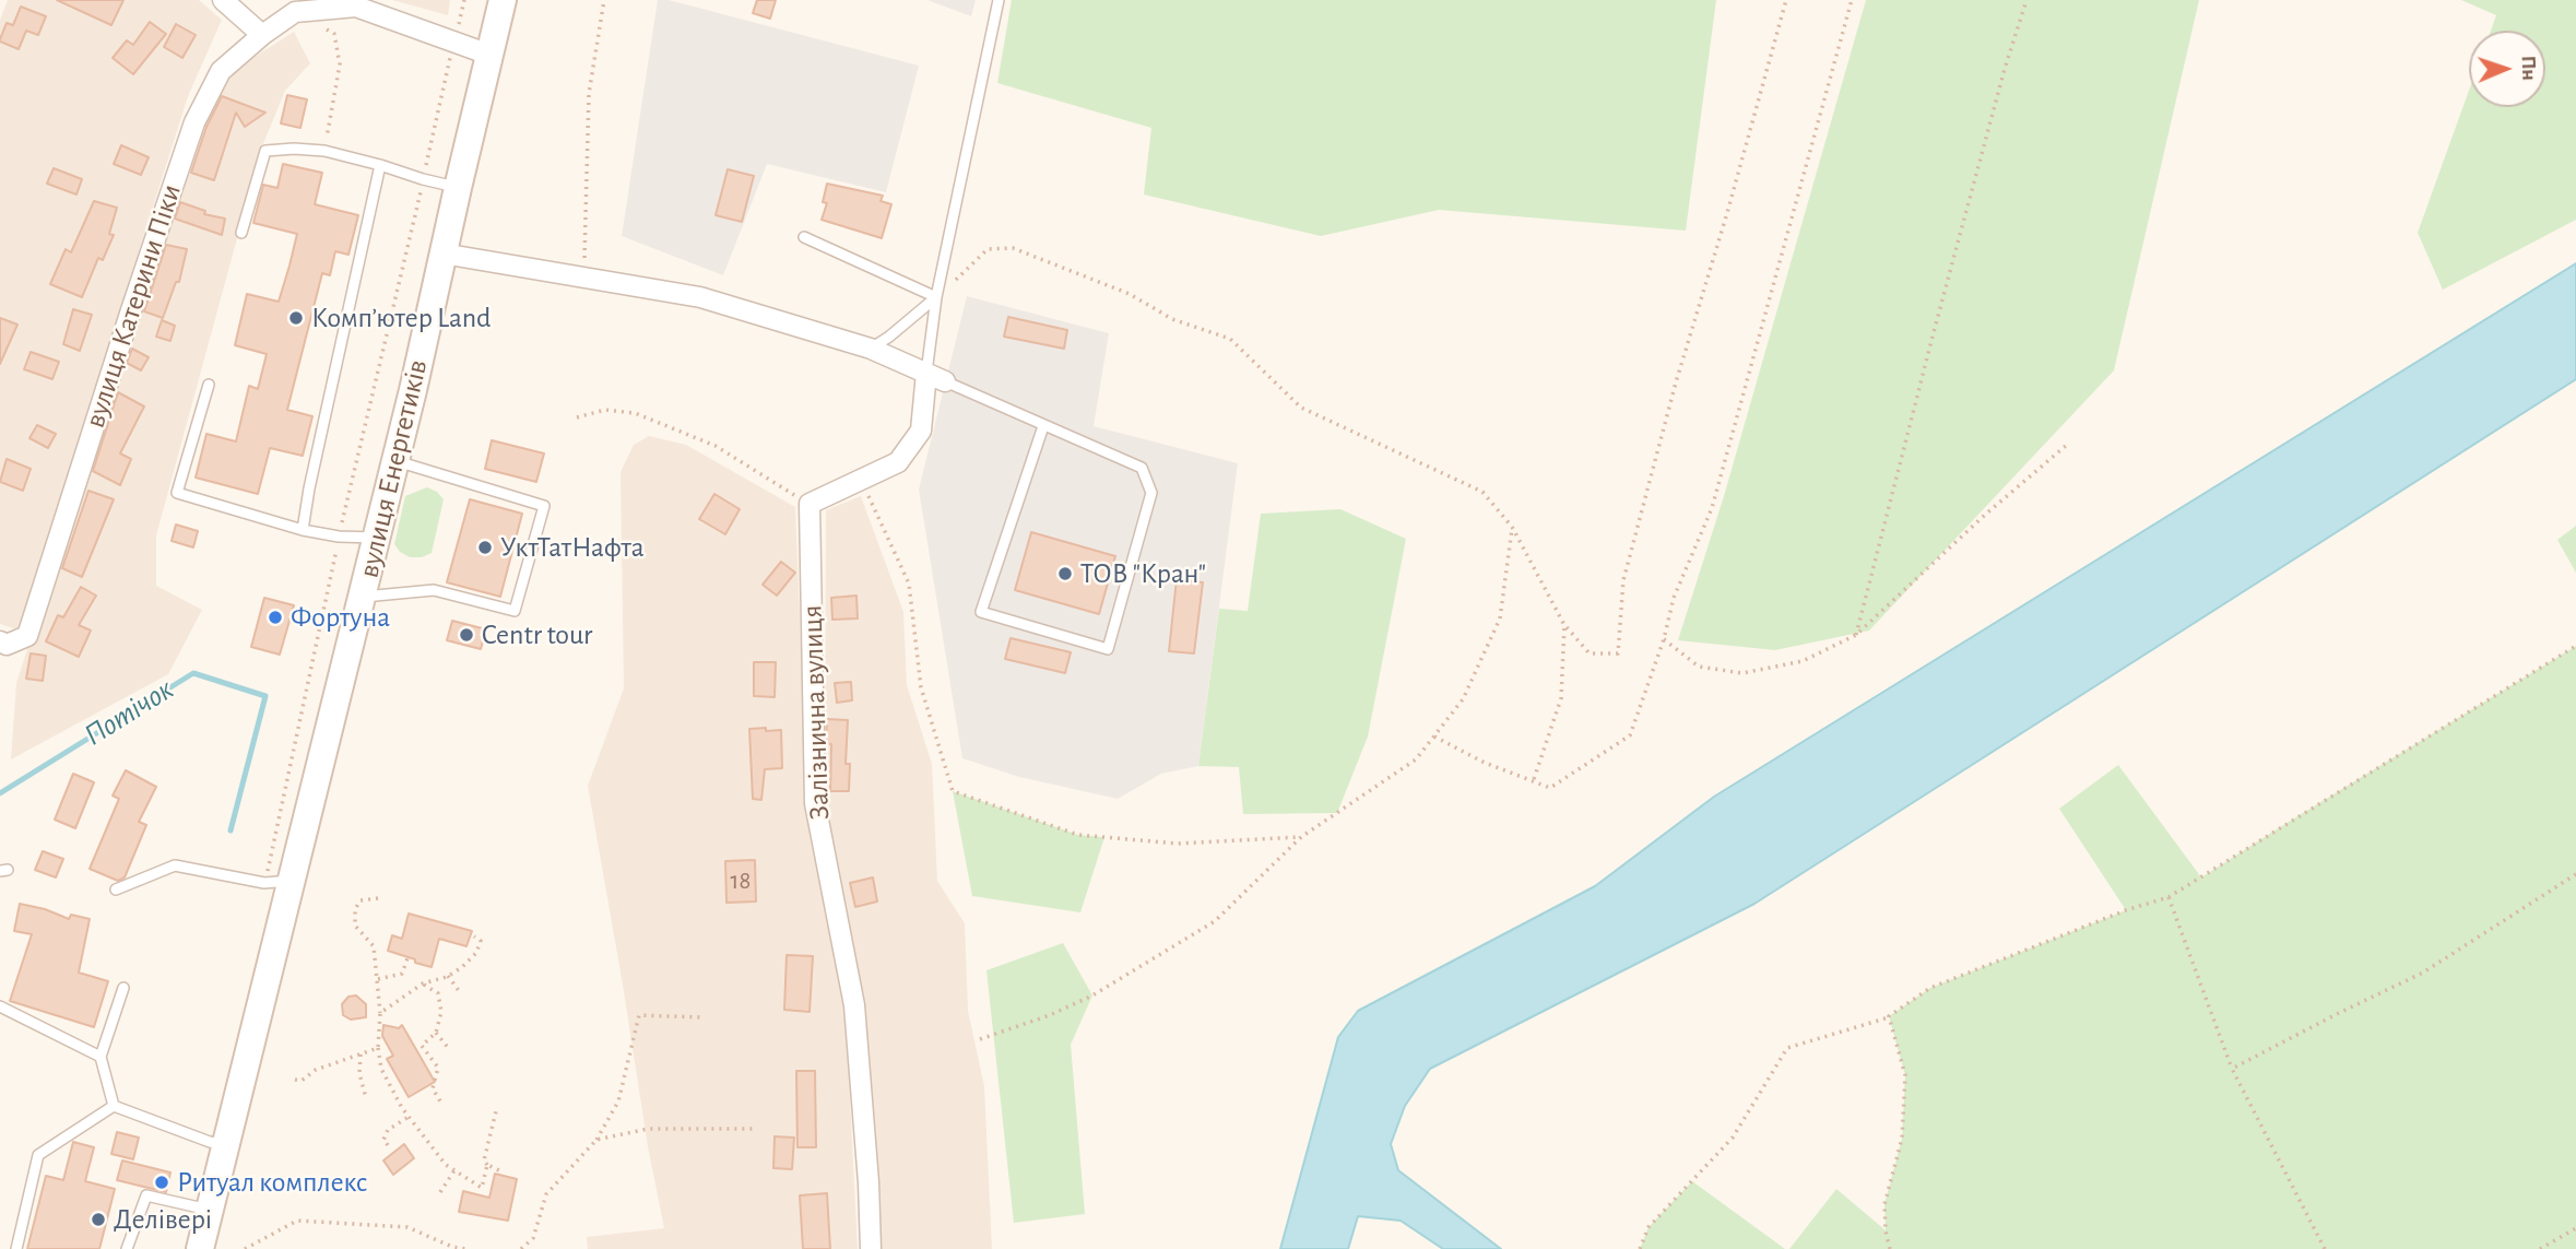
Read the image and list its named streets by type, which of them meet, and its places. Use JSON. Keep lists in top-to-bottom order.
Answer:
{
  "streets": {
    "main road": ["вулиця Енергетиків"],
    "street": ["вулиця Катерини Піки", "Залізнична вулиця"]
  },
  "water": ["Потічок"],
  "places": [
    "Комп’ютер Land",
    "УктТатНафта",
    "ТОВ \"Кран\"",
    "Фортуна",
    "Centr tour",
    "Ритуал комплекс",
    "Делівері"
  ],
  "house_numbers": ["18"],
  "north": "right"
}
